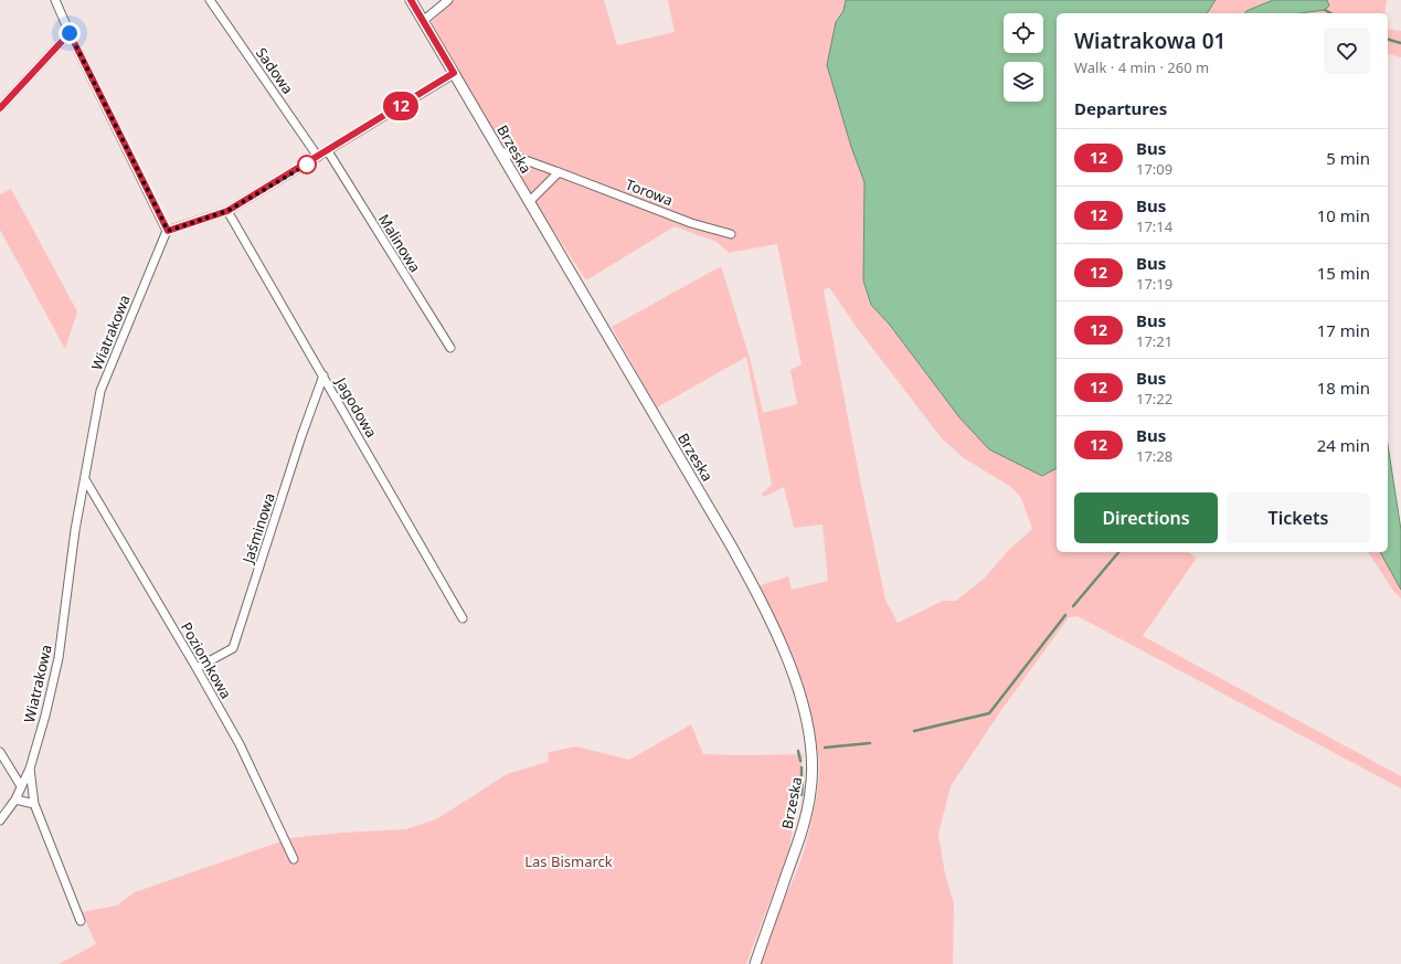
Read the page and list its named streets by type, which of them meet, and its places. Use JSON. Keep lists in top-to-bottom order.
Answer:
{
  "streets": {
    "street": [
      "Sadowa",
      "Brzeska",
      "Torowa",
      "Malinowa",
      "Wiatrakowa",
      "Jagodowa",
      "Jaśminowa",
      "Poziomkowa"
    ]
  },
  "crossings": [
    ["Brzeska", "Torowa"],
    ["Wiatrakowa", "Poziomkowa"],
    ["Jagodowa", "Jaśminowa"],
    ["Jaśminowa", "Poziomkowa"]
  ],
  "parks": ["Las Bismarck"],
  "lines": ["bus line 12"],
  "page": {
    "on_map": "12",
    "heading": [
      ["Wiatrakowa 01", "Walk · 4 min · 260 m"],
      "Departures"
    ],
    "list": [
      {
        "mark": "12",
        "name": "Bus",
        "note": "17:09",
        "value": "5 min"
      },
      {
        "mark": "12",
        "name": "Bus",
        "note": "17:14",
        "value": "10 min"
      },
      {
        "mark": "12",
        "name": "Bus",
        "note": "17:19",
        "value": "15 min"
      },
      {
        "mark": "12",
        "name": "Bus",
        "note": "17:21",
        "value": "17 min"
      },
      {
        "mark": "12",
        "name": "Bus",
        "note": "17:22",
        "value": "18 min"
      },
      {
        "mark": "12",
        "name": "Bus",
        "note": "17:28",
        "value": "24 min"
      }
    ],
    "buttons": ["Directions", "Tickets"]
  }
}
